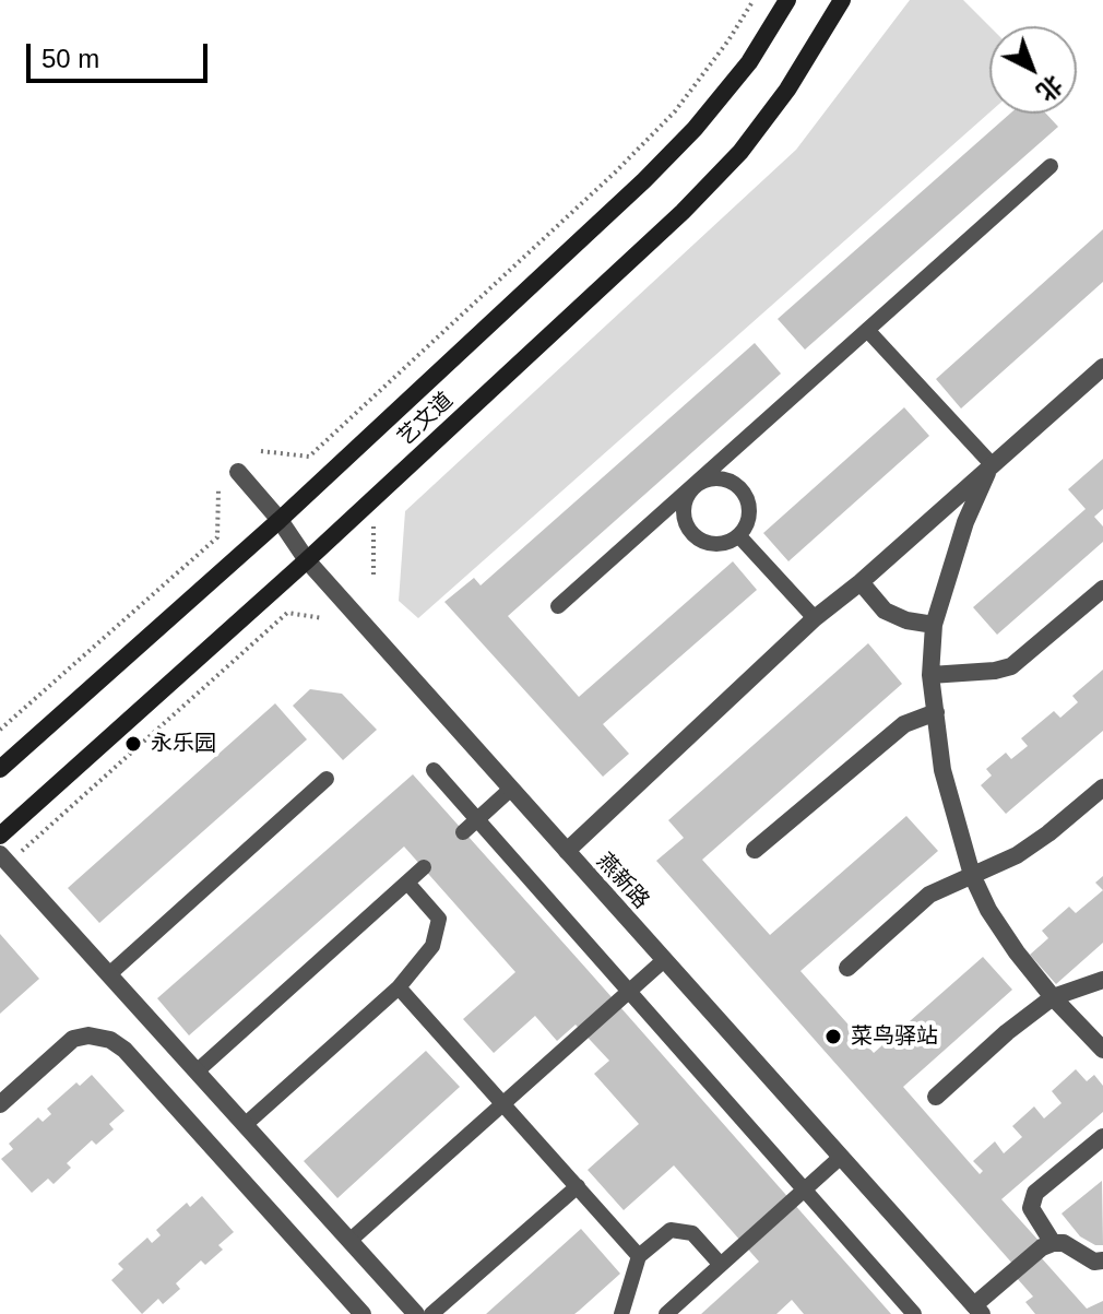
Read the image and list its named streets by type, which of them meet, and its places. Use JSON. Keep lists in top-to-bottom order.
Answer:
{
  "streets": {
    "main road": ["艺文道"],
    "street": ["燕新路"]
  },
  "crossings": [
    ["艺文道", "燕新路"]
  ],
  "places": ["永乐园", "菜鸟驿站"],
  "scale_bar": "50 m",
  "north": "bottom right"
}
